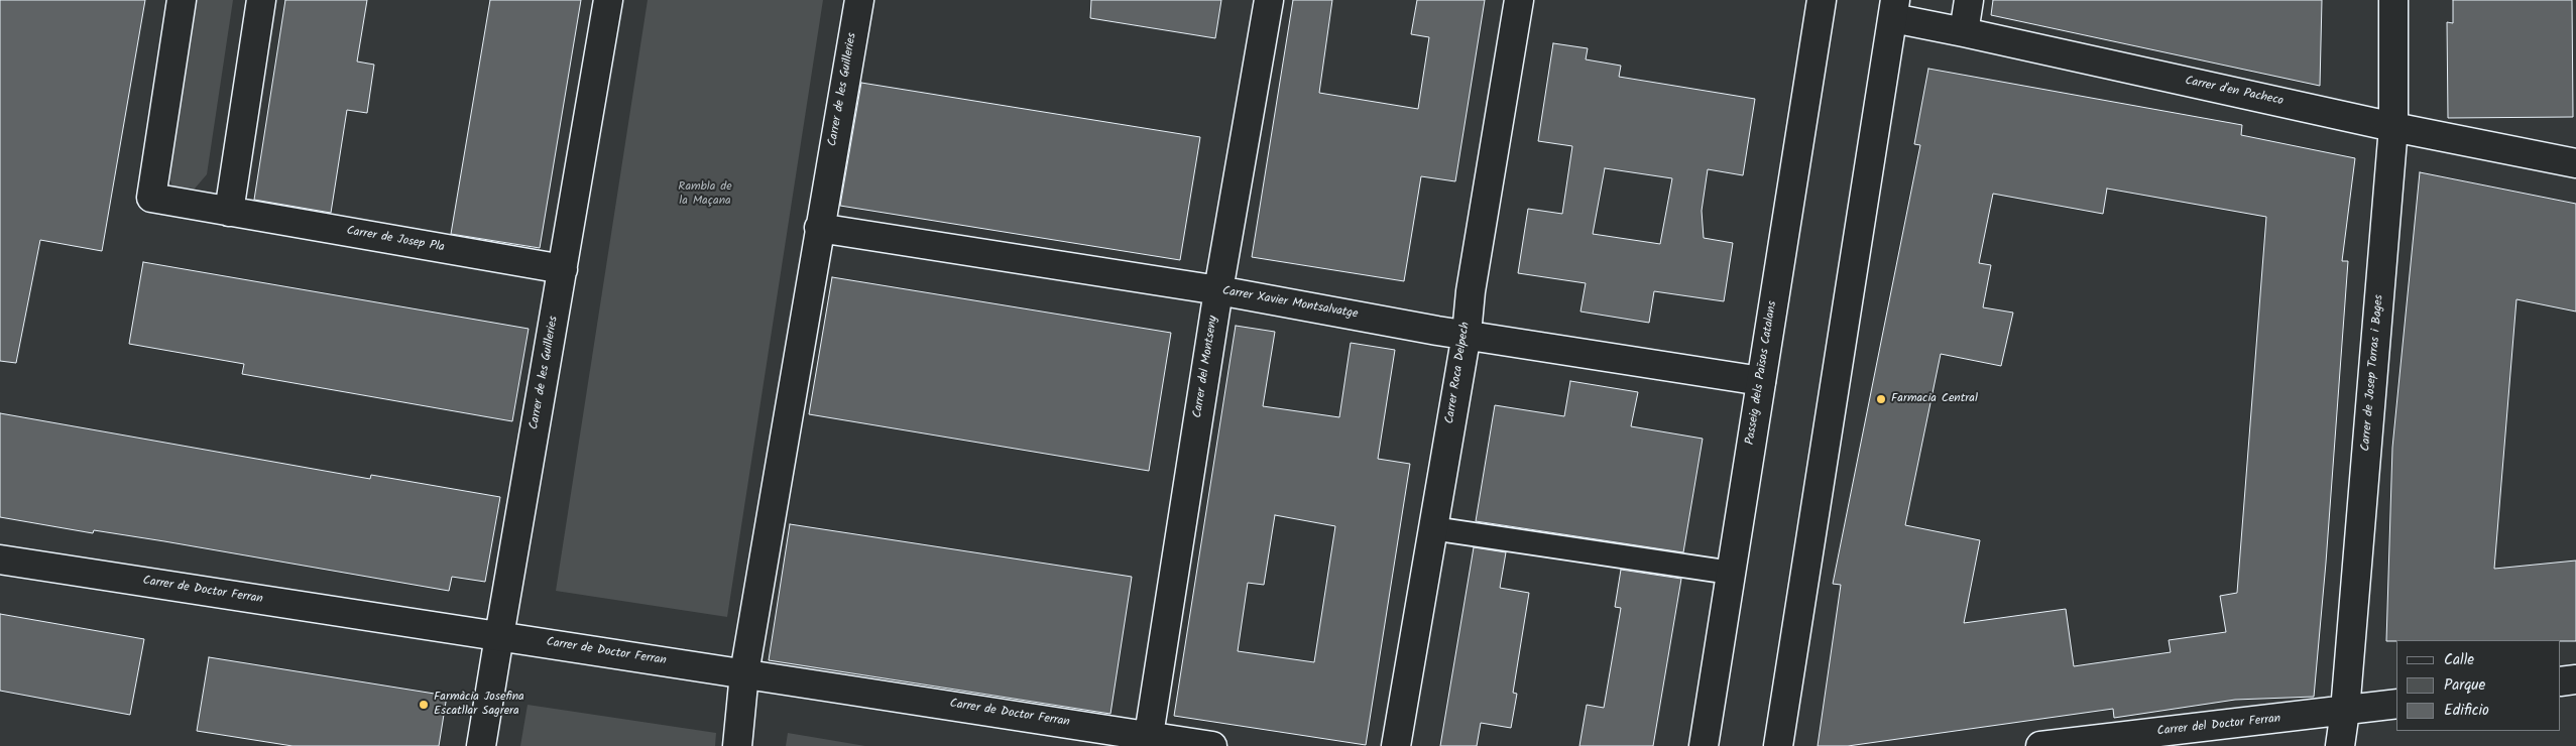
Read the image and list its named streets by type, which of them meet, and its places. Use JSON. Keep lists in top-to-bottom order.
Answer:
{
  "streets": {
    "street": [
      "Carrer de les Guilleries",
      "Carrer d'en Pacheco",
      "Carrer de Josep Pla",
      "Carrer Xavier Montsalvatge",
      "Carrer del Montseny",
      "Carrer Roca Delpech",
      "Passeig dels Països Catalans",
      "Carrer de Josep Torras i Bages",
      "Carrer de Doctor Ferran",
      "Carrer del Doctor Ferran"
    ]
  },
  "crossings": [
    ["Carrer de les Guilleries", "Carrer de Josep Pla"],
    ["Carrer de les Guilleries", "Carrer Xavier Montsalvatge"],
    ["Carrer de les Guilleries", "Carrer de Doctor Ferran"],
    ["Carrer d'en Pacheco", "Carrer de Josep Torras i Bages"],
    ["Carrer Xavier Montsalvatge", "Carrer del Montseny"],
    ["Carrer Xavier Montsalvatge", "Carrer Roca Delpech"],
    ["Carrer Xavier Montsalvatge", "Passeig dels Països Catalans"],
    ["Carrer del Montseny", "Carrer de Doctor Ferran"],
    ["Carrer de Josep Torras i Bages", "Carrer del Doctor Ferran"]
  ],
  "parks": ["Rambla de la Maçana"],
  "places": ["Farmacia Central", "Farmàcia Josefina Escatllar Sagrera"],
  "legend": ["Calle", "Parque", "Edificio"]
}
